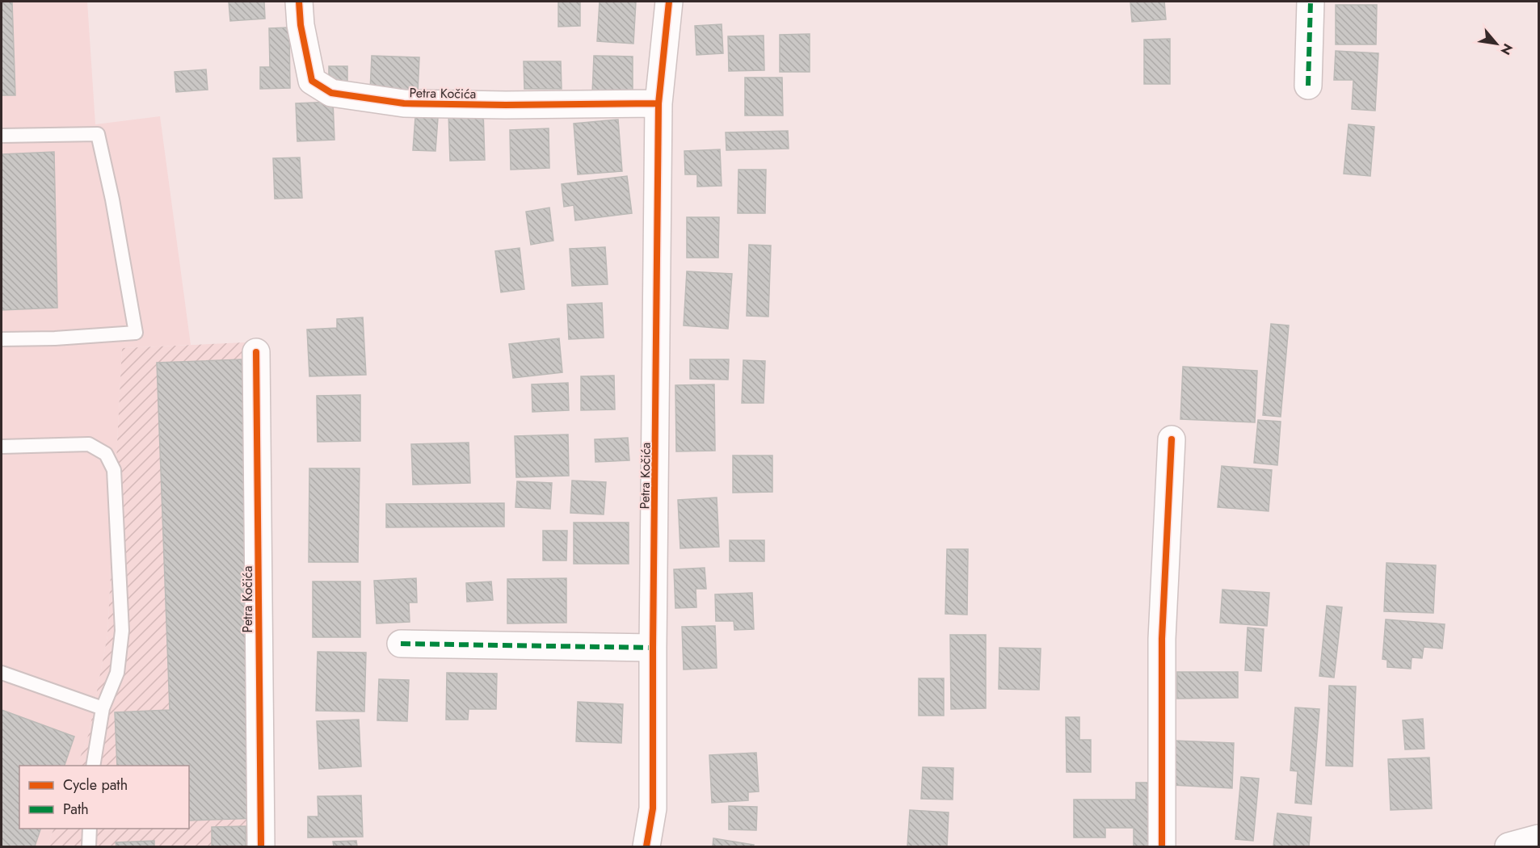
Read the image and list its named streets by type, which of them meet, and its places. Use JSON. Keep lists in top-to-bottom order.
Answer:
{
  "streets": {
    "street": ["Petra Kočića"]
  },
  "legend": ["Cycle path", "Path"],
  "north": "bottom right"
}
